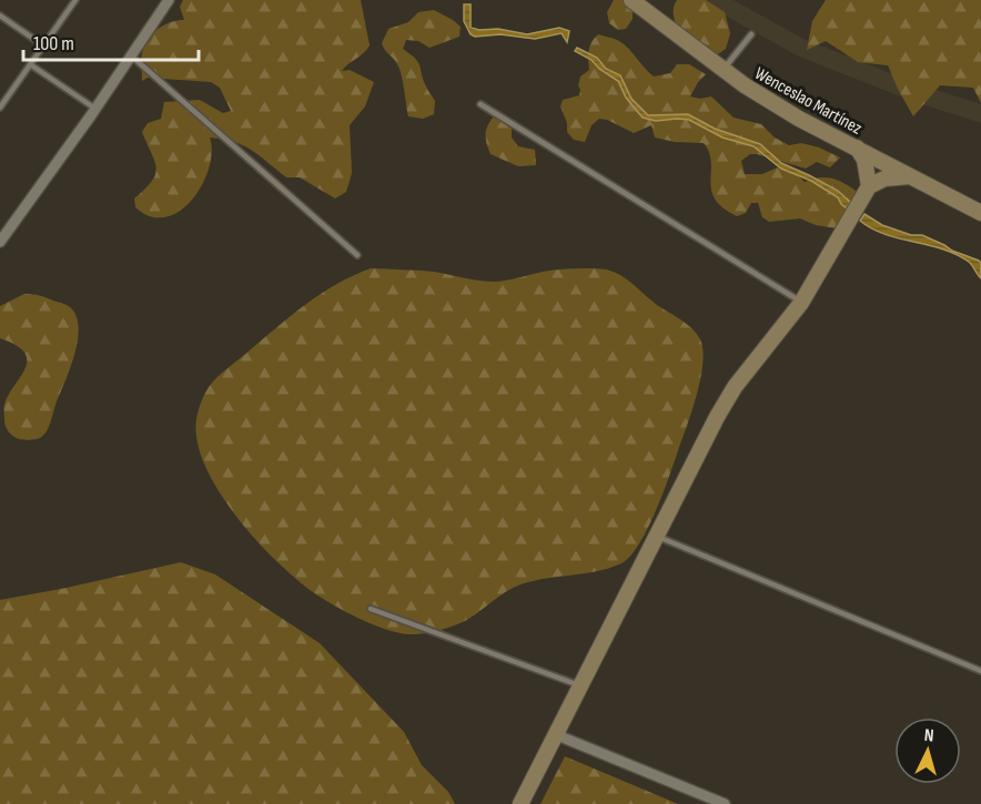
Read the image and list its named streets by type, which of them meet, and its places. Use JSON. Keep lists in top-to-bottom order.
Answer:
{
  "streets": {
    "street": ["Wenceslao Martínez"]
  },
  "scale_bar": "100 m",
  "north": "top"
}
